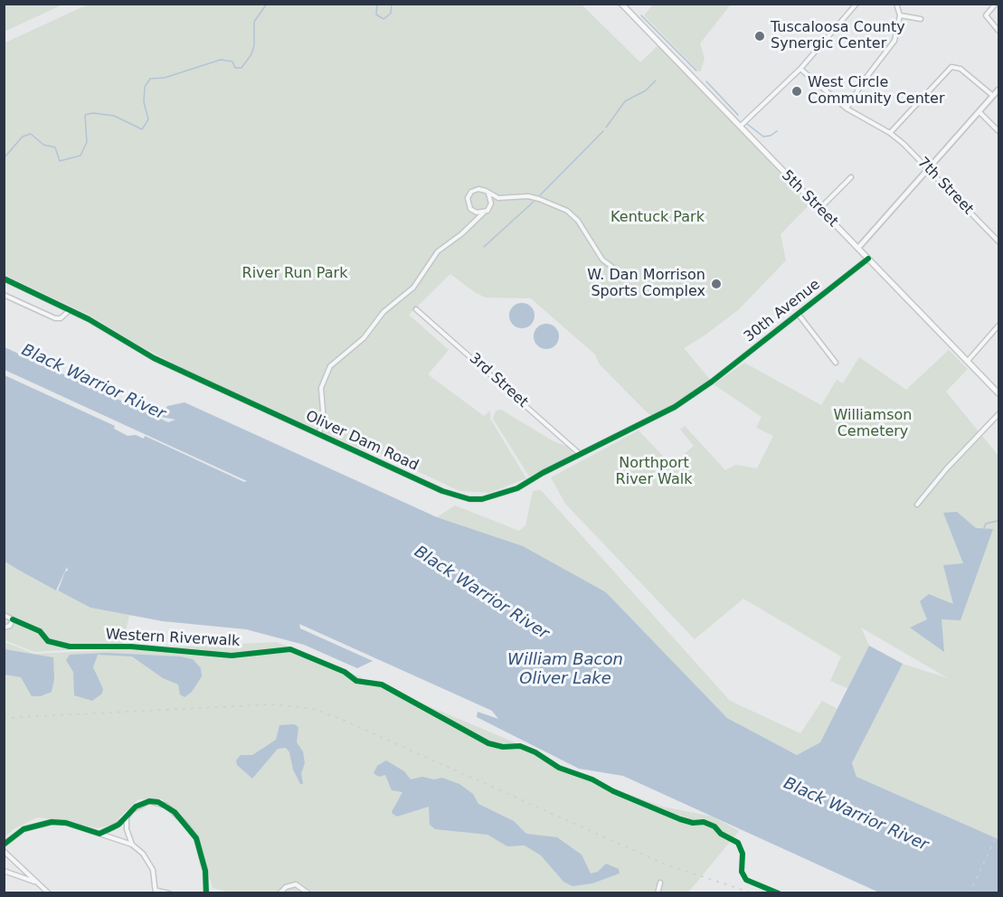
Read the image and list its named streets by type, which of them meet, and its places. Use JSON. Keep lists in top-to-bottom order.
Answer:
{
  "streets": {
    "main road": ["5th Street"],
    "street": [
      "7th Street",
      "30th Avenue",
      "3rd Street",
      "Oliver Dam Road"
    ],
    "cycle path": ["Western Riverwalk"]
  },
  "crossings": [
    ["5th Street", "30th Avenue"],
    ["30th Avenue", "Oliver Dam Road"],
    ["3rd Street", "Oliver Dam Road"]
  ],
  "water": ["Black Warrior River", "William Bacon Oliver Lake"],
  "parks": [
    "Kentuck Park",
    "River Run Park",
    "Williamson Cemetery",
    "Northport River Walk"
  ],
  "places": ["Tuscaloosa County Synergic Center", "West Circle Community Center", "W. Dan Morrison Sports Complex"]
}
